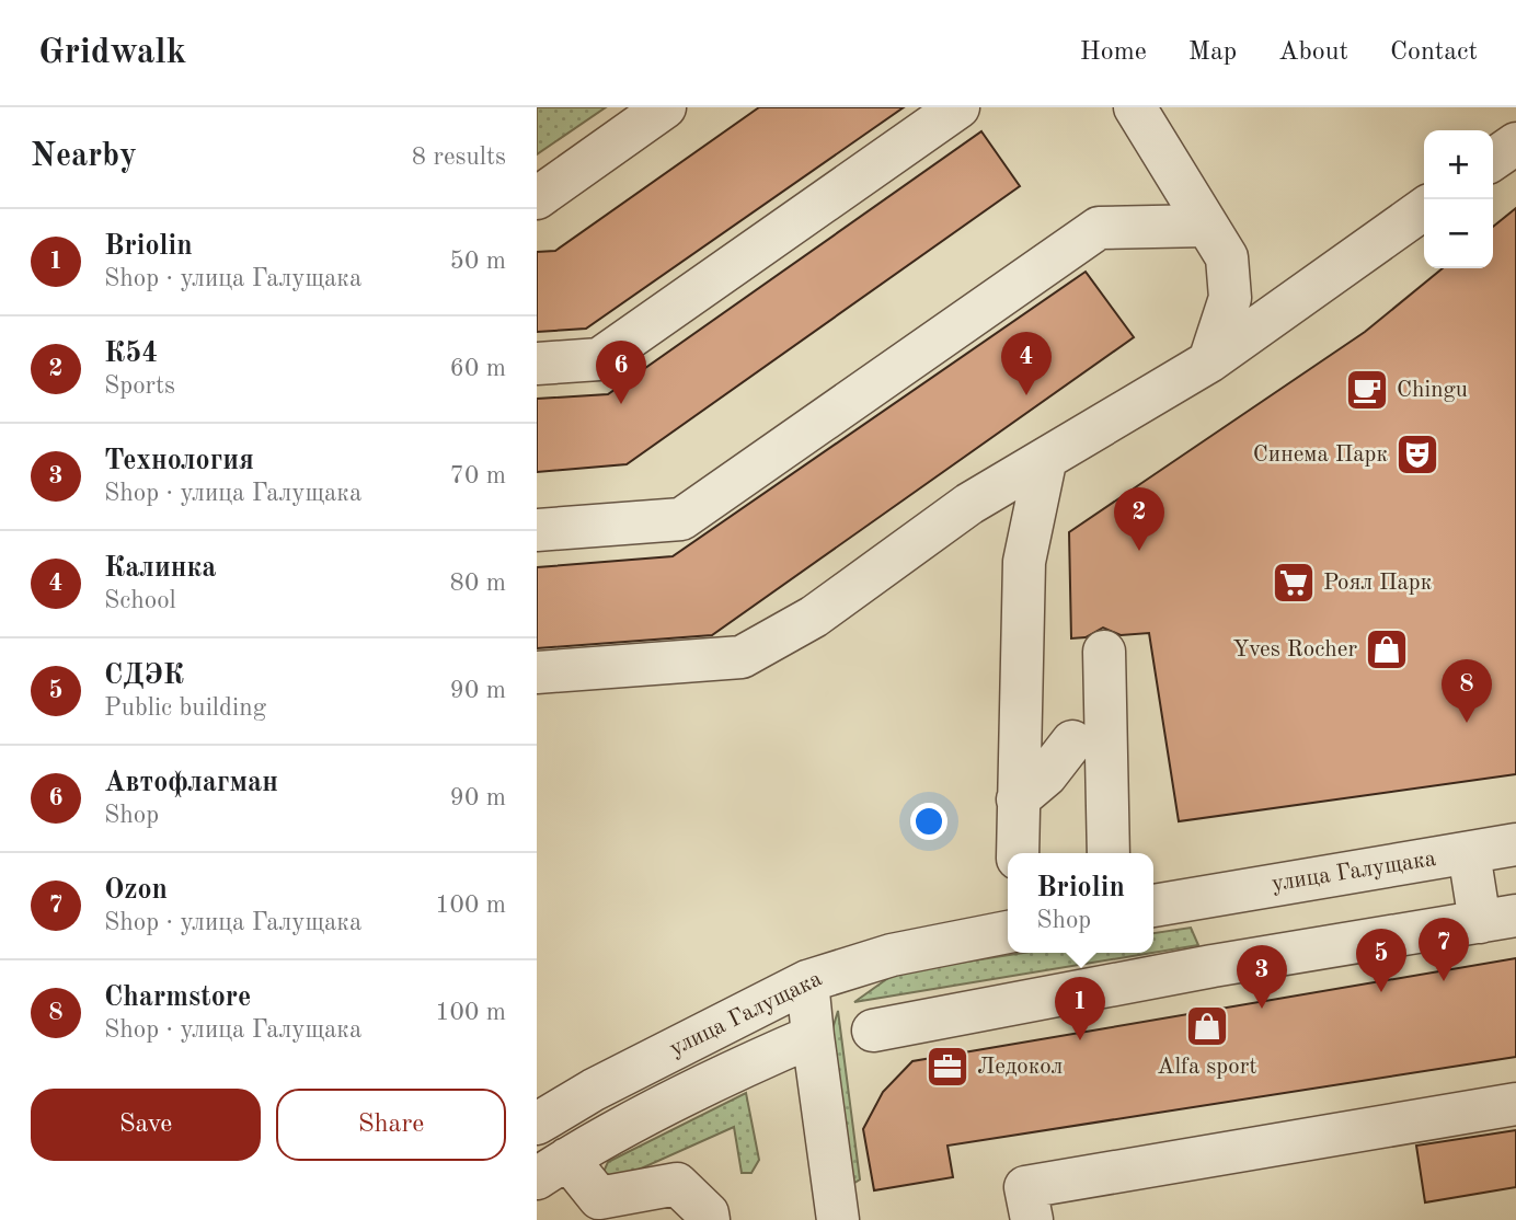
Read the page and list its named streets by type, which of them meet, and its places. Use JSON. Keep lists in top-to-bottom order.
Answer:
{
  "streets": {
    "street": ["улица Галущака"]
  },
  "places": {
    "cafe": ["Chingu"],
    "theatre": ["Синема Парк"],
    "supermarket": ["Роял Парк"],
    "shop": ["Yves Rocher", "Alfa sport"],
    "office": ["Ледокол"]
  },
  "page": {
    "header": "Gridwalk",
    "nav": [
      "Home",
      "Map",
      "About",
      "Contact"
    ],
    "heading": ["Nearby", "8 results"],
    "map_buttons": ["+", "−"],
    "list": [
      {
        "mark": "1",
        "name": "Briolin",
        "note": "Shop · улица Галущака",
        "value": "50 m"
      },
      {
        "mark": "2",
        "name": "К54",
        "note": "Sports",
        "value": "60 m"
      },
      {
        "mark": "3",
        "name": "Технология",
        "note": "Shop · улица Галущака",
        "value": "70 m"
      },
      {
        "mark": "4",
        "name": "Калинка",
        "note": "School",
        "value": "80 m"
      },
      {
        "mark": "5",
        "name": "СДЭК",
        "note": "Public building",
        "value": "90 m"
      },
      {
        "mark": "6",
        "name": "Автофлагман",
        "note": "Shop",
        "value": "90 m"
      },
      {
        "mark": "7",
        "name": "Ozon",
        "note": "Shop · улица Галущака",
        "value": "100 m"
      },
      {
        "mark": "8",
        "name": "Charmstore",
        "note": "Shop · улица Галущака",
        "value": "100 m"
      }
    ],
    "pins": [
      "4",
      "6",
      "2",
      "8",
      "7",
      "5",
      "3",
      "1"
    ],
    "popup": ["Briolin", "Shop"],
    "buttons": ["Save", "Share"]
  }
}
